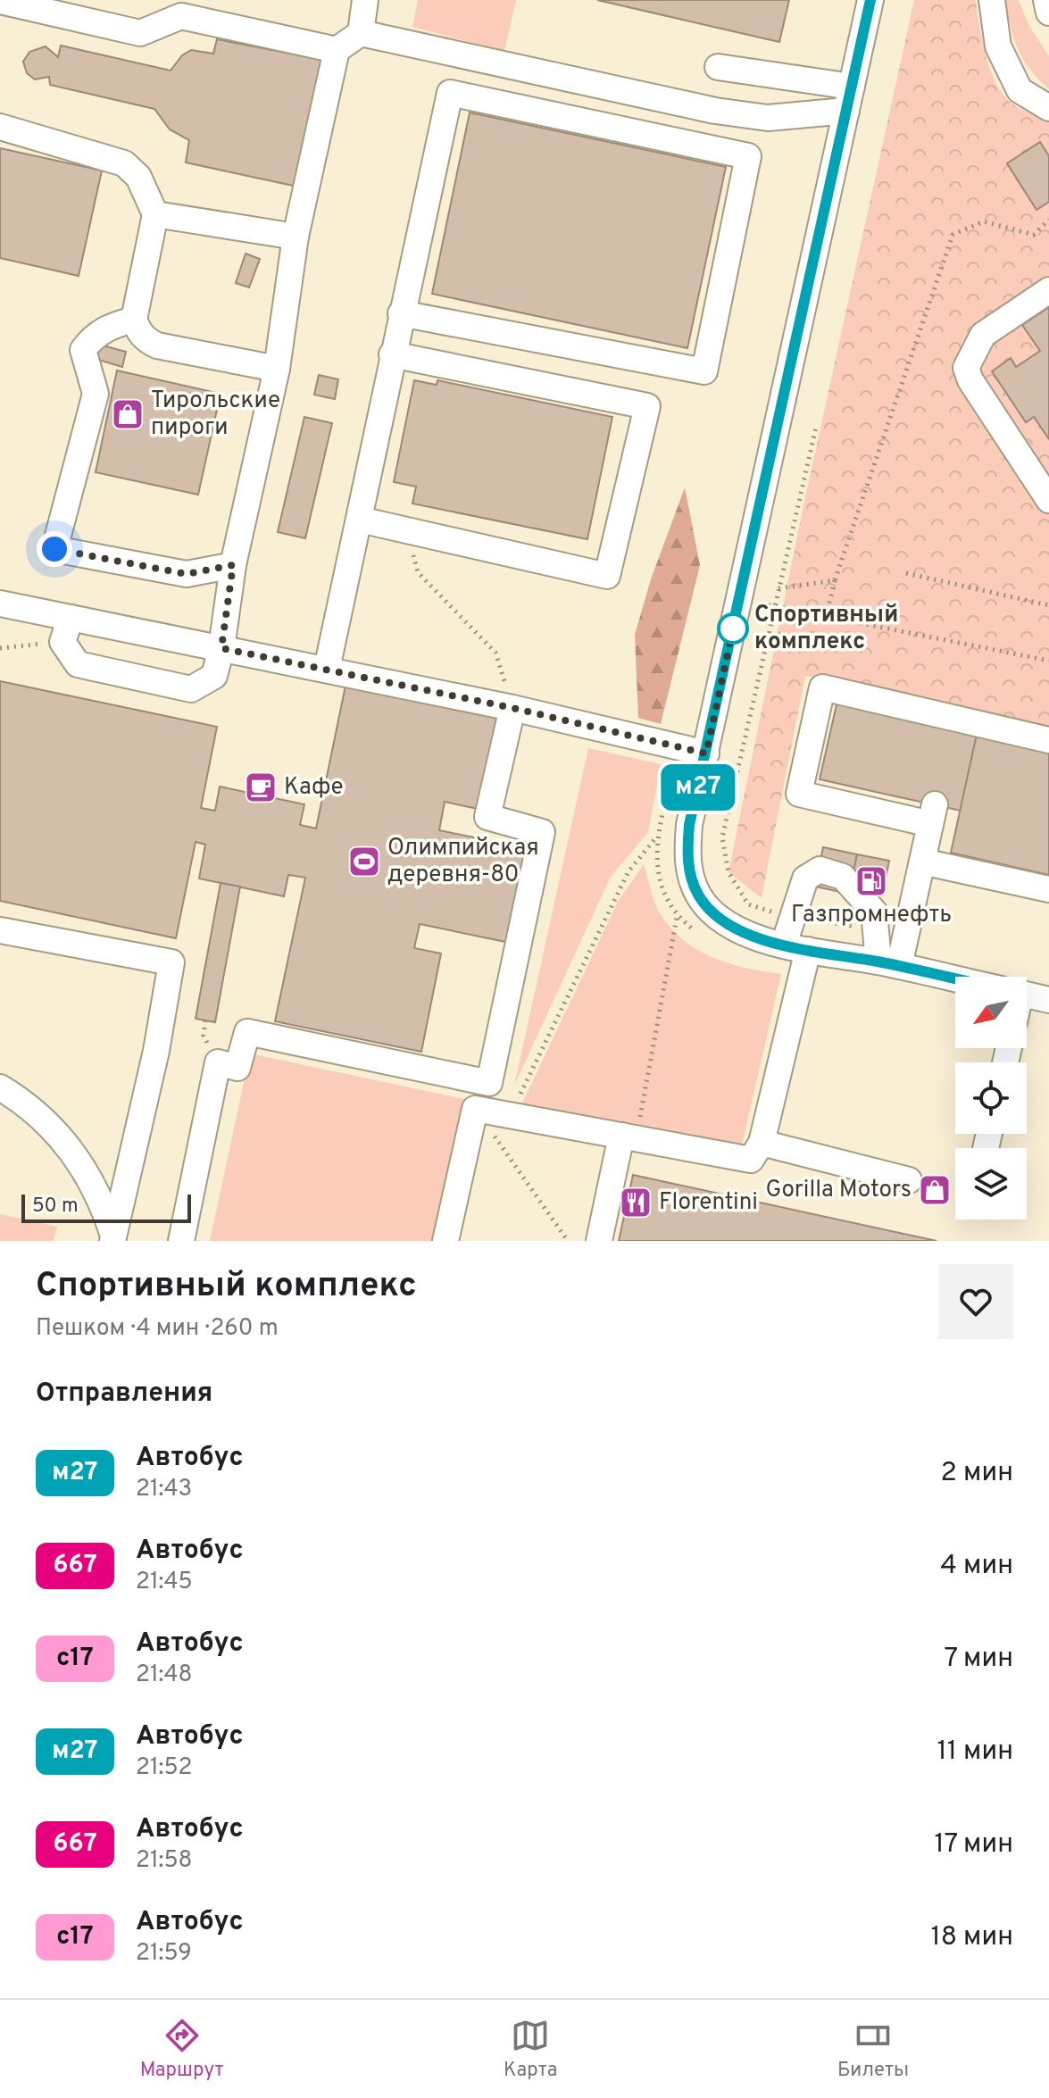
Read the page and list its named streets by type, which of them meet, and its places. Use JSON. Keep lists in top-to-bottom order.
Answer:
{
  "places": {
    "shop": ["Тирольские пироги", "Gorilla Motors"],
    "other": ["Спортивный комплекс"],
    "cafe": ["Кафе"],
    "sports": ["Олимпийская деревня-80"],
    "fuel station": ["Газпромнефть"],
    "restaurant": ["Florentini"]
  },
  "lines": ["bus line м27"],
  "scale_bar": "50 m",
  "north": "bottom left",
  "page": {
    "on_map": "м27",
    "scale": "50 m",
    "heading": [
      ["Спортивный комплекс", "Пешком · 4 мин · 260 m"],
      "Отправления"
    ],
    "list": [
      {
        "mark": "м27",
        "name": "Автобус",
        "note": "21:43",
        "value": "2 мин"
      },
      {
        "mark": "667",
        "name": "Автобус",
        "note": "21:45",
        "value": "4 мин"
      },
      {
        "mark": "с17",
        "name": "Автобус",
        "note": "21:48",
        "value": "7 мин"
      },
      {
        "mark": "м27",
        "name": "Автобус",
        "note": "21:52",
        "value": "11 мин"
      },
      {
        "mark": "667",
        "name": "Автобус",
        "note": "21:58",
        "value": "17 мин"
      },
      {
        "mark": "с17",
        "name": "Автобус",
        "note": "21:59",
        "value": "18 мин"
      }
    ],
    "tabs": ["Маршрут", "Карта", "Билеты"]
  }
}
